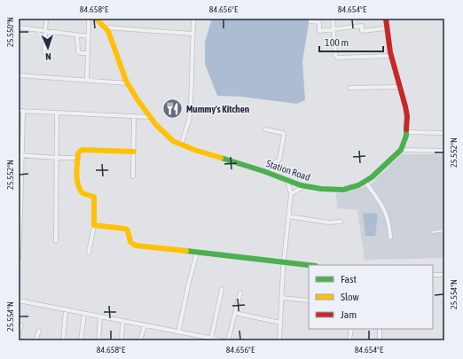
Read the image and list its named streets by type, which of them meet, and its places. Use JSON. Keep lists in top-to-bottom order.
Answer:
{
  "streets": {
    "street": ["Station Road"]
  },
  "places": {
    "restaurant": ["Mummy's Kitchen"]
  },
  "legend": ["Fast", "Slow", "Jam"],
  "scale_bar": "100 m",
  "north": "bottom",
  "coordinates": [
    "84.658°E",
    "84.656°E",
    "84.654°E",
    "25.550°N",
    "25.552°N",
    "25.554°N"
  ]
}
